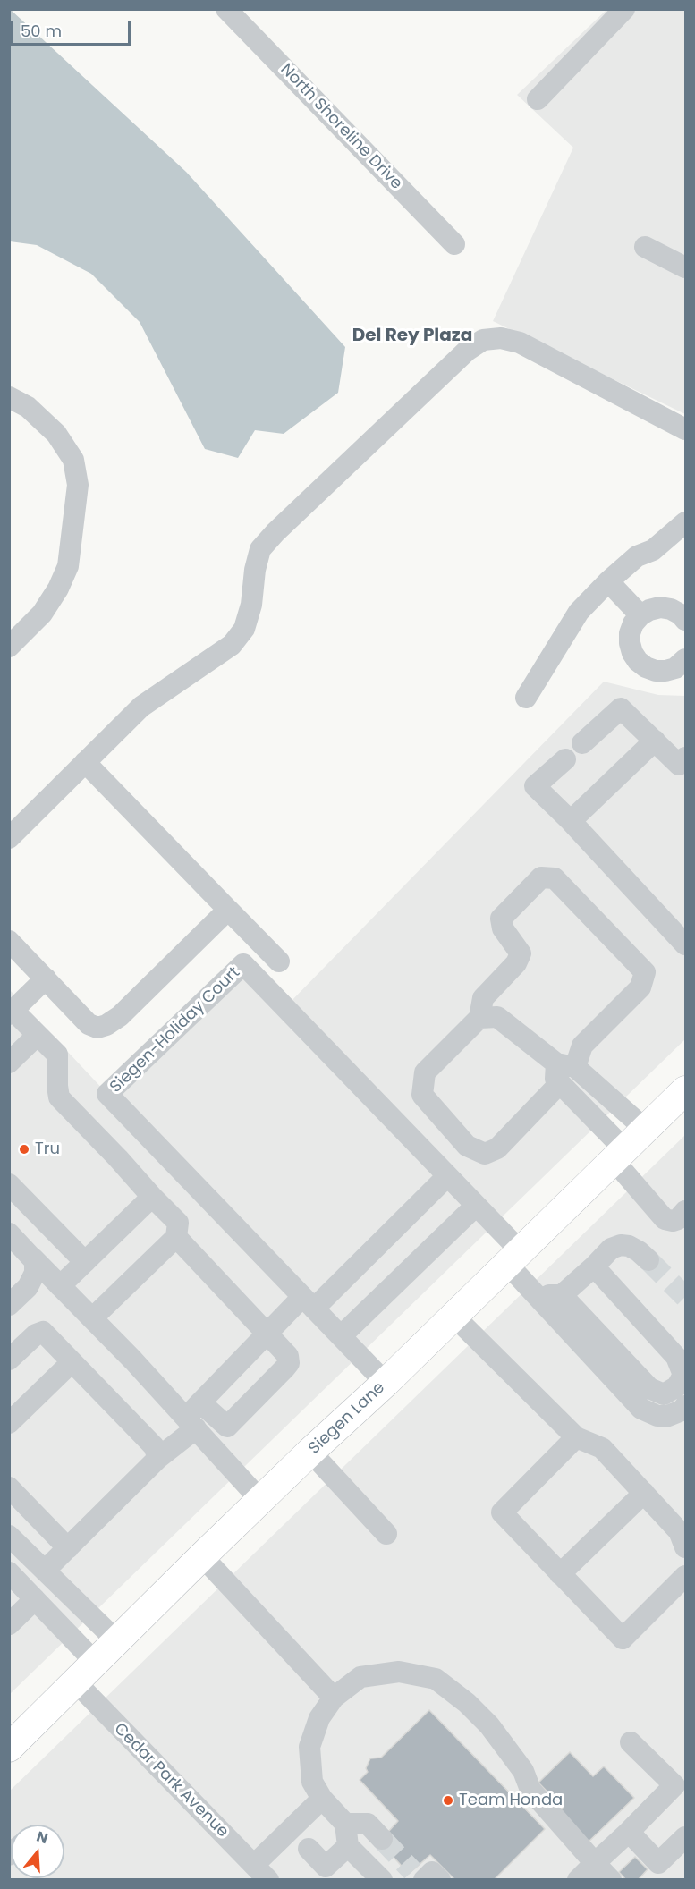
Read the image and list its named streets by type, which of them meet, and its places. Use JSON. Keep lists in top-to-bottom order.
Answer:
{
  "streets": {
    "main road": ["Siegen Lane"],
    "street": ["North Shoreline Drive", "Siegen-Holiday Court", "Cedar Park Avenue"]
  },
  "crossings": [
    ["Siegen-Holiday Court", "Siegen Lane"],
    ["Siegen Lane", "Cedar Park Avenue"]
  ],
  "districts": ["Del Rey Plaza"],
  "places": ["Tru", "Team Honda"],
  "scale_bar": "50 m",
  "north": "top"
}
